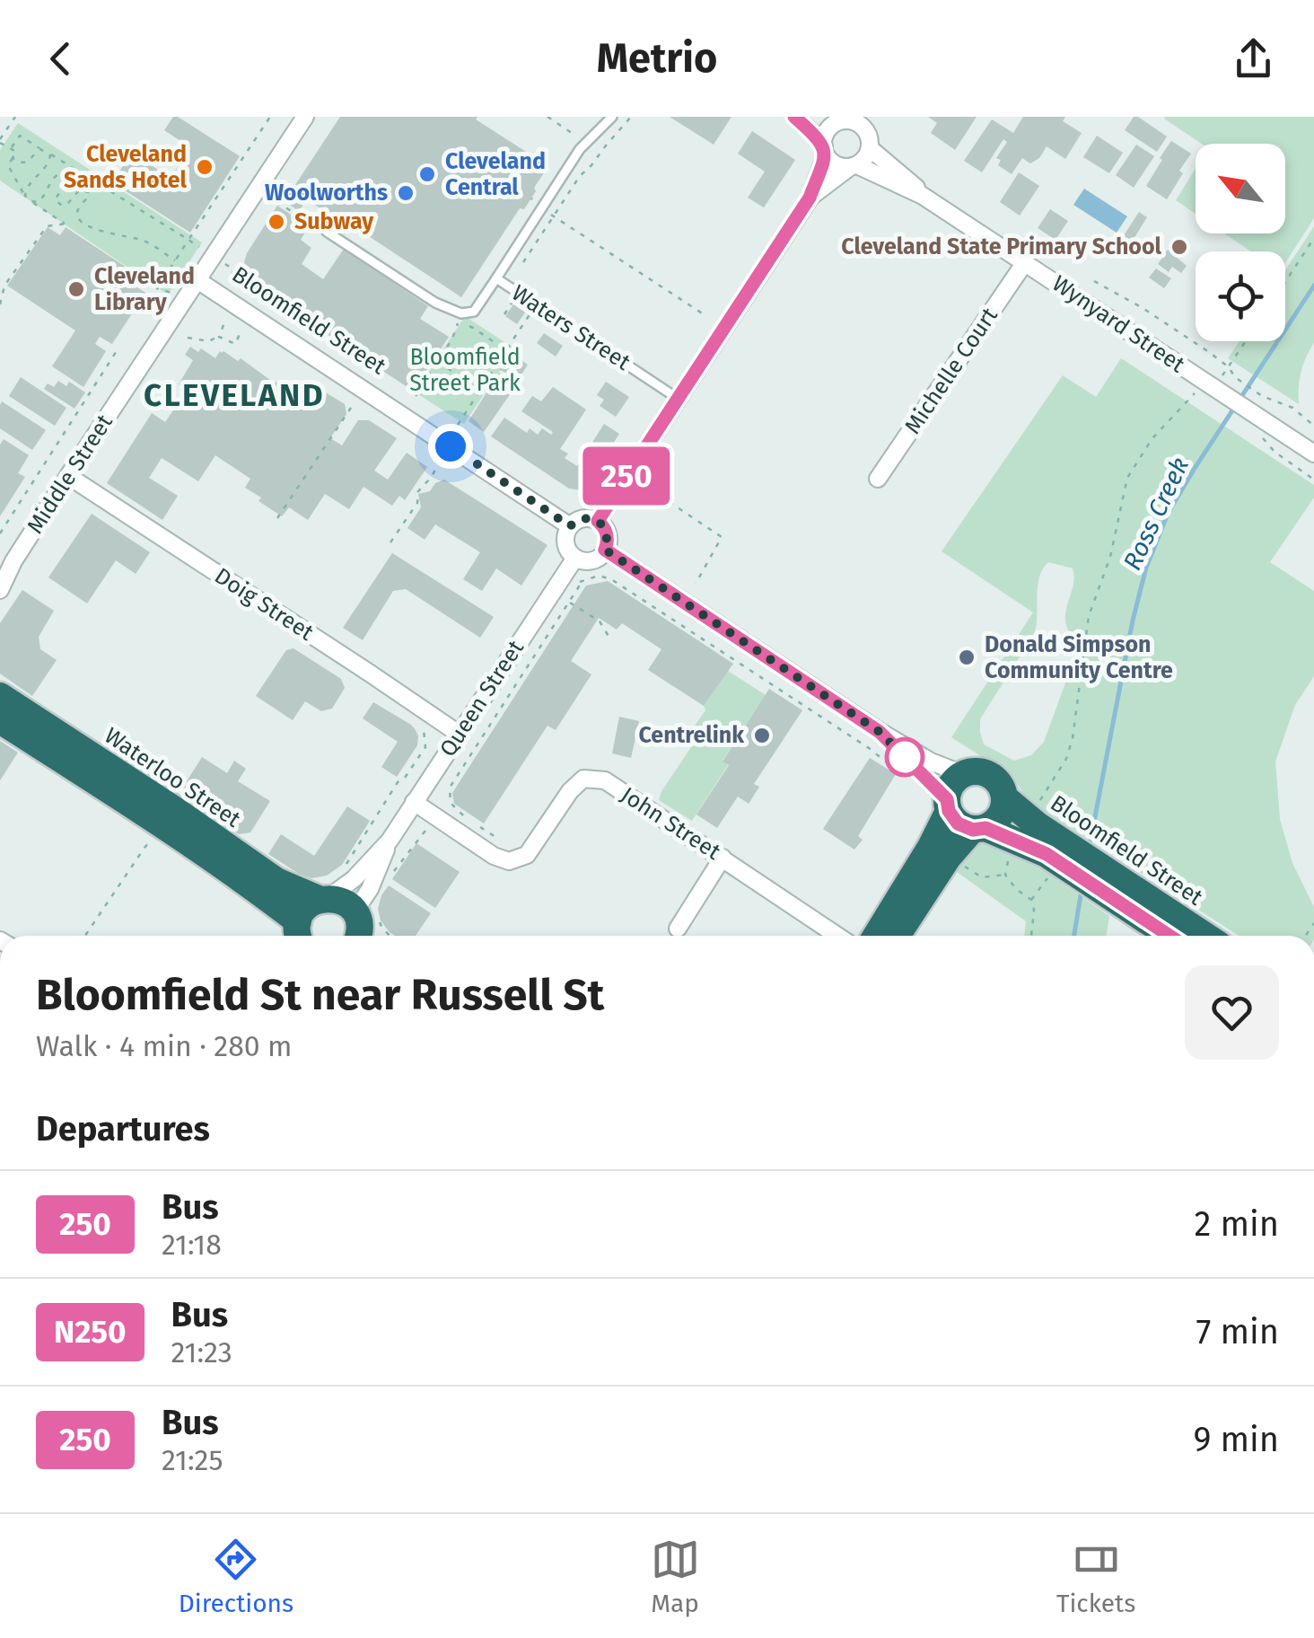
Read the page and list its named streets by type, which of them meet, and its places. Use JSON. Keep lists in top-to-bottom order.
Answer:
{
  "streets": {
    "highway": ["Bloomfield Street", "Waterloo Street"],
    "street": [
      "Wynyard Street",
      "Michelle Court",
      "Middle Street",
      "Doig Street",
      "Queen Street",
      "John Street"
    ],
    "lane": ["Waters Street"]
  },
  "crossings": [
    ["Bloomfield Street", "Middle Street"],
    ["Bloomfield Street", "Queen Street"],
    ["Wynyard Street", "Michelle Court"],
    ["Middle Street", "Doig Street"],
    ["Doig Street", "Queen Street"],
    ["Queen Street", "Waterloo Street"],
    ["Queen Street", "John Street"]
  ],
  "districts": ["CLEVELAND"],
  "water": ["Ross Creek"],
  "parks": ["Bloomfield Street Park"],
  "places": [
    "Cleveland Sands Hotel",
    "Cleveland Central",
    "Woolworths",
    "Subway",
    "Cleveland State Primary School",
    "Cleveland Library",
    "Donald Simpson Community Centre",
    "Centrelink"
  ],
  "lines": ["bus line 250"],
  "north": "top left",
  "page": {
    "header": "Metrio",
    "on_map": "250",
    "heading": [
      ["Bloomfield St near Russell St", "Walk · 4 min · 280 m"],
      "Departures"
    ],
    "list": [
      {
        "mark": "250",
        "name": "Bus",
        "note": "21:18",
        "value": "2 min"
      },
      {
        "mark": "N250",
        "name": "Bus",
        "note": "21:23",
        "value": "7 min"
      },
      {
        "mark": "250",
        "name": "Bus",
        "note": "21:25",
        "value": "9 min"
      }
    ],
    "tabs": ["Directions", "Map", "Tickets"]
  }
}
